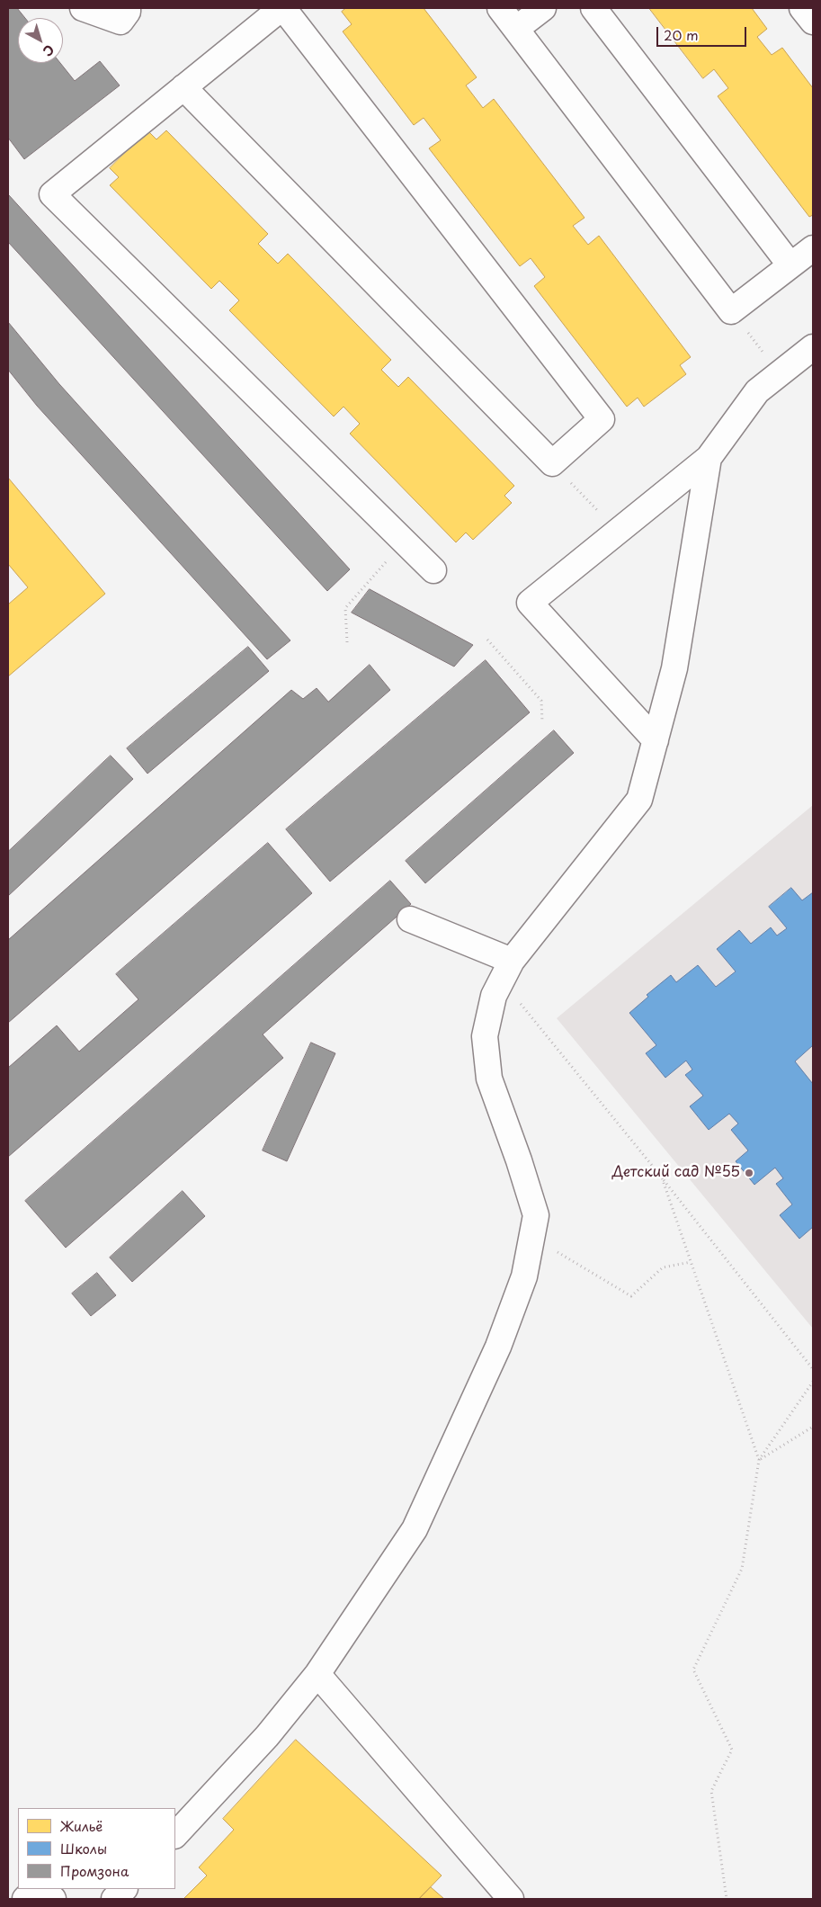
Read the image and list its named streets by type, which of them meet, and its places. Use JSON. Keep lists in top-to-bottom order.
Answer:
{
  "places": ["Детский сад №55"],
  "legend": ["Жильё", "Школы", "Промзона"],
  "scale_bar": "20 m",
  "north": "bottom right"
}
